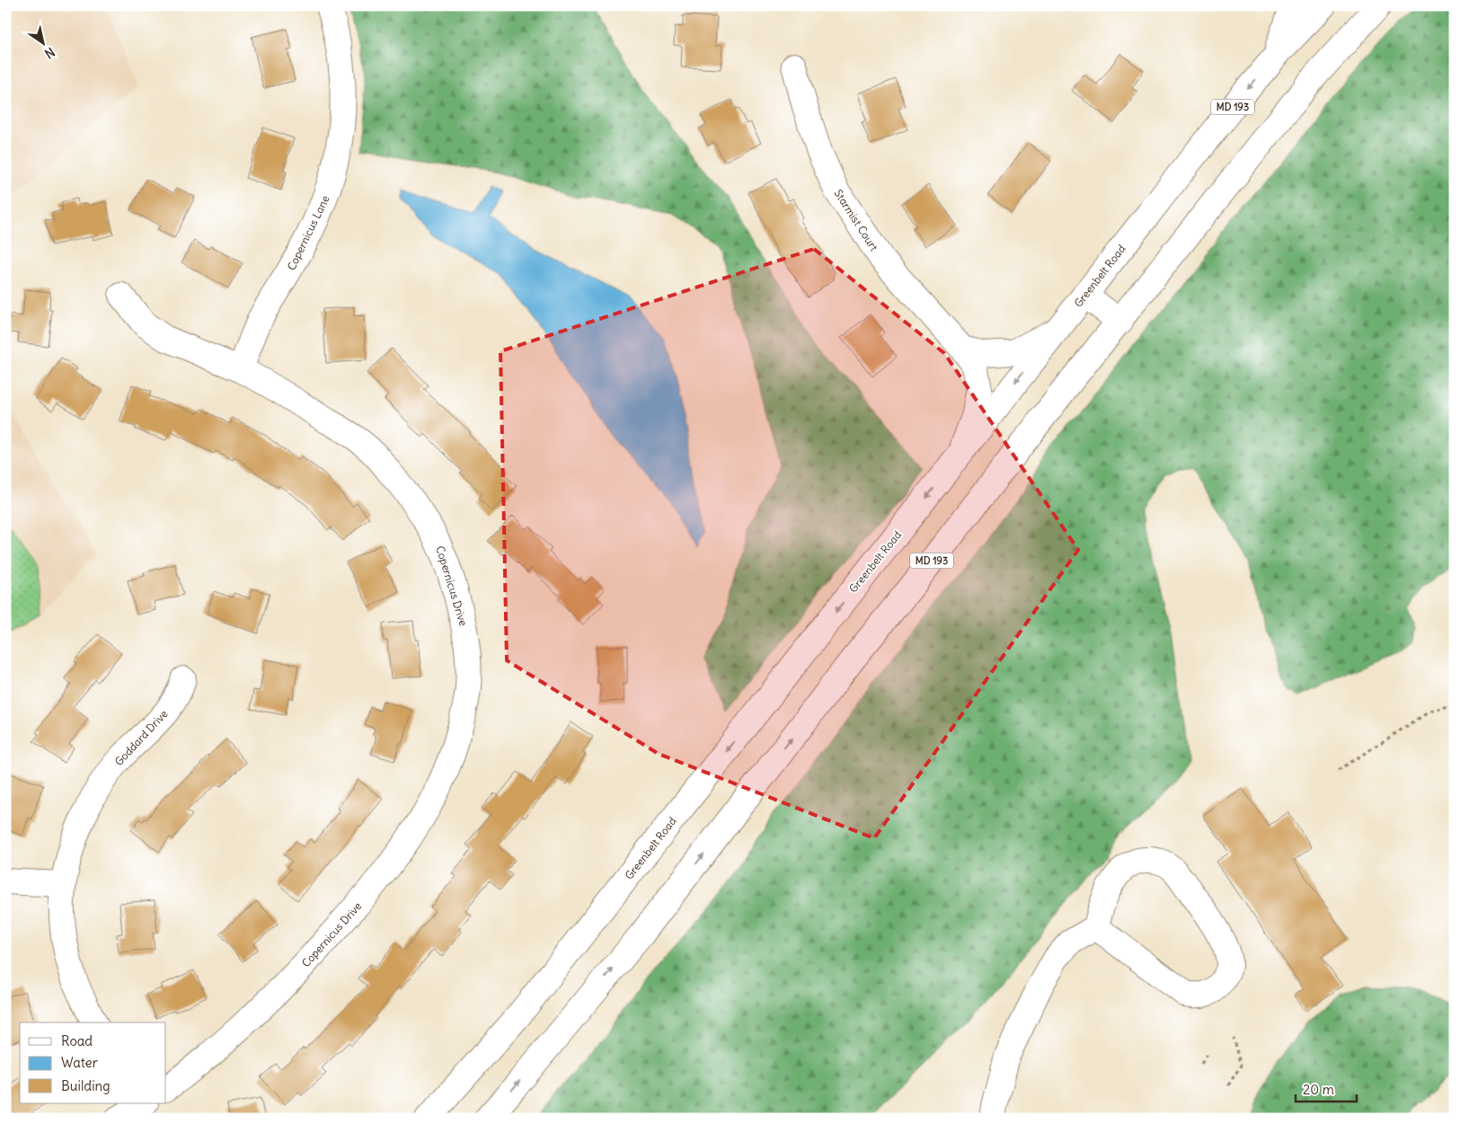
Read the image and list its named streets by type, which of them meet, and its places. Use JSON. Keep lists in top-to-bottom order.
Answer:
{
  "streets": {
    "main road": [
      "MD 193",
      "Starmist Court",
      "Copernicus Lane",
      "Greenbelt Road",
      "Copernicus Drive",
      "Goddard Drive"
    ]
  },
  "crossings": [
    ["Starmist Court", "Greenbelt Road"],
    ["Copernicus Lane", "Copernicus Drive"]
  ],
  "legend": ["Road", "Water", "Building"],
  "scale_bar": "20 m",
  "north": "bottom right"
}
